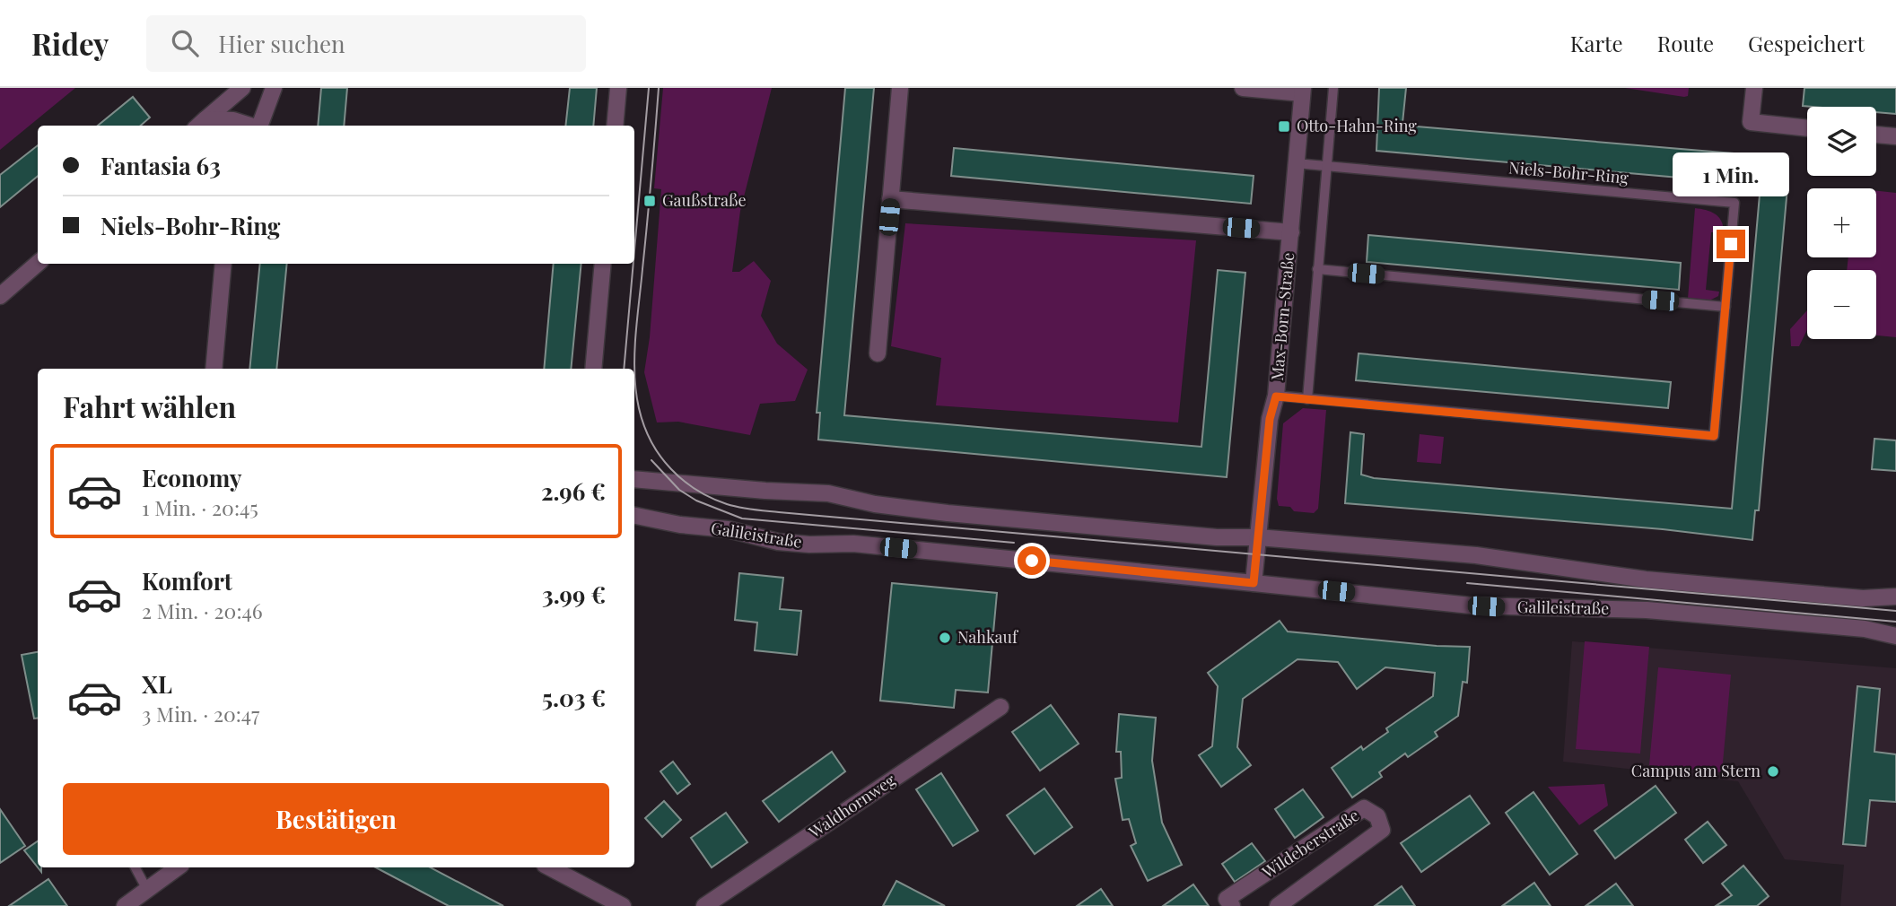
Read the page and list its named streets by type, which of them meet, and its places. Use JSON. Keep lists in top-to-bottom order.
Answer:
{
  "streets": {
    "street": [
      "Max-Born-Straße",
      "Galileistraße",
      "Waldhornweg",
      "Wildeberstraße"
    ],
    "lane": ["Niels-Bohr-Ring"]
  },
  "crossings": [
    ["Niels-Bohr-Ring", "Max-Born-Straße"],
    ["Max-Born-Straße", "Galileistraße"]
  ],
  "places": {
    "transit": ["Otto-Hahn-Ring", "Gaußstraße"],
    "other": ["Nahkauf", "Campus am Stern"]
  },
  "page": {
    "header": "Ridey",
    "search": "Hier suchen",
    "nav": ["Karte", "Route", "Gespeichert"],
    "map_buttons": ["+", "−"],
    "banner": ["Fantasia 63", "Niels-Bohr-Ring"],
    "bubble": "1 Min.",
    "heading": "Fahrt wählen",
    "list": [
      {
        "name": "Economy",
        "note": "1 Min. · 20:45",
        "value": "2.96 €"
      },
      {
        "name": "Komfort",
        "note": "2 Min. · 20:46",
        "value": "3.99 €"
      },
      {
        "name": "XL",
        "note": "3 Min. · 20:47",
        "value": "5.03 €"
      }
    ],
    "buttons": "Bestätigen"
  }
}
